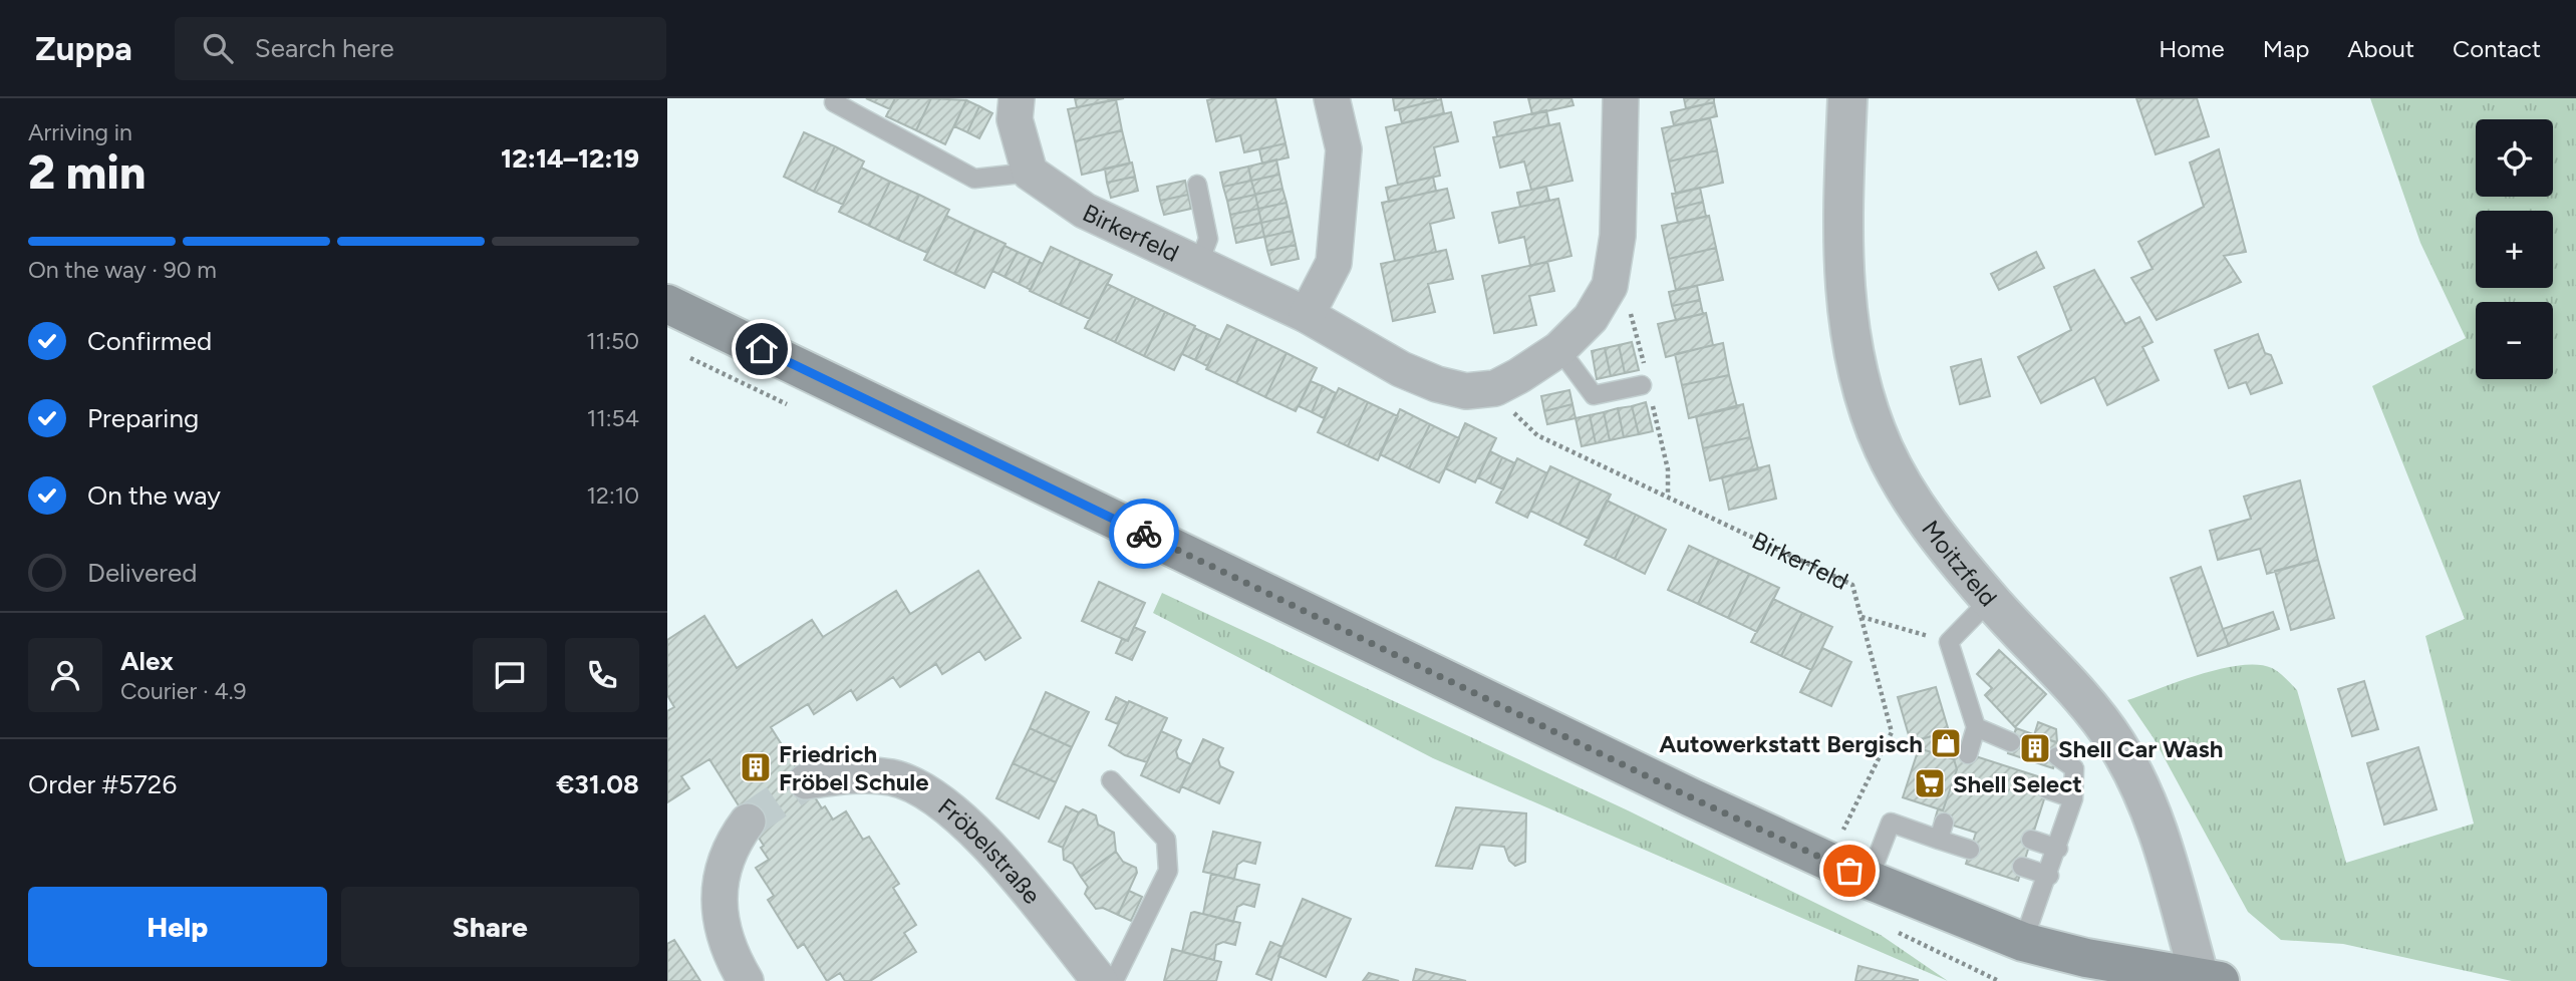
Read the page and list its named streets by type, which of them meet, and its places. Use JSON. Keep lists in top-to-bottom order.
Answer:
{
  "streets": {
    "street": ["Birkerfeld", "Moitzfeld", "Fröbelstraße"]
  },
  "places": {
    "shop": ["Autowerkstatt Bergisch"],
    "building": ["Shell Car Wash", "Friedrich Fröbel Schule"],
    "supermarket": ["Shell Select"]
  },
  "page": {
    "header": "Zuppa",
    "search": "Search here",
    "nav": [
      "Home",
      "Map",
      "About",
      "Contact"
    ],
    "heading": ["2 min", "Arriving in", "12:14–12:19"],
    "panel": [
      "Alex",
      "Courier · 4.9",
      "Order #5726",
      "€31.08"
    ],
    "map_buttons": ["+", "−"],
    "bar": "On the way · 90 m",
    "list": [
      ["Confirmed", "11:50"],
      ["Preparing", "11:54"],
      ["On the way", "12:10"],
      "Delivered"
    ],
    "buttons": ["Help", "Share"]
  }
}
